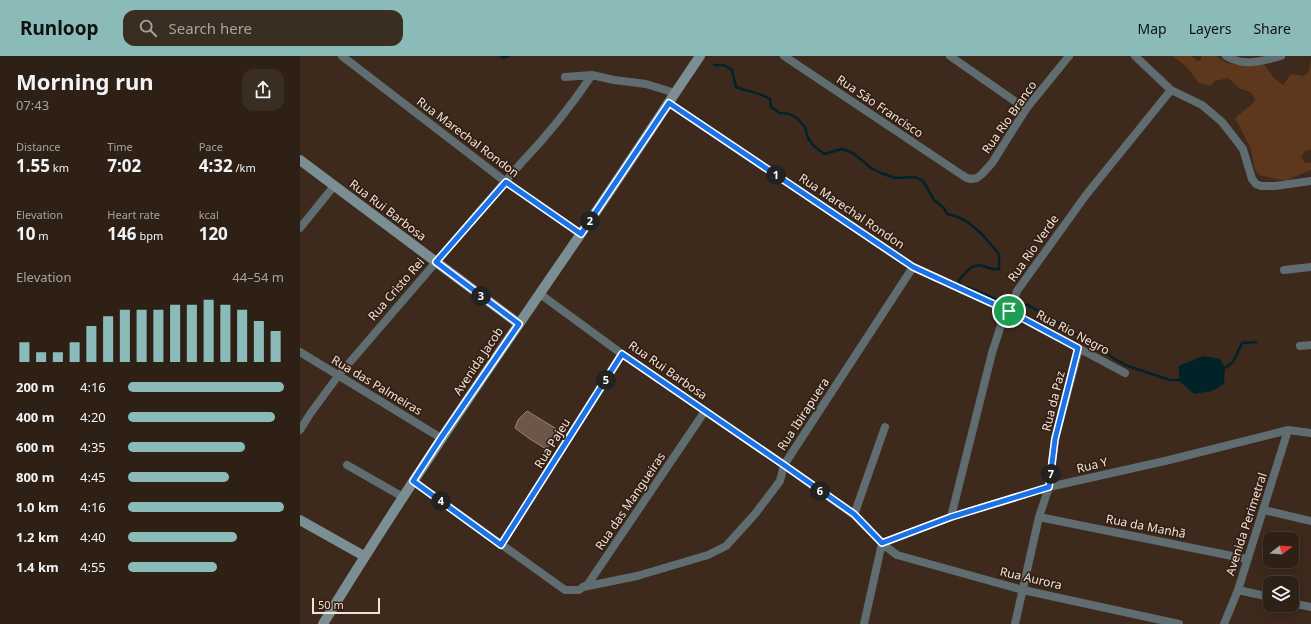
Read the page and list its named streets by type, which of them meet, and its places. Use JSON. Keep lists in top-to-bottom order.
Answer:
{
  "streets": {
    "main road": ["Rua Rui Barbosa", "Avenida Jacob"],
    "street": [
      "Rua São Francisco",
      "Rua Rio Branco",
      "Rua Marechal Rondon",
      "Rua Rio Verde",
      "Rua Cristo Rei",
      "Rua Rio Negro",
      "Rua das Palmeiras",
      "Rua da Paz",
      "Rua Ibirapuera",
      "Rua Pajeu",
      "Rua Y",
      "Rua das Mangueiras",
      "Avenida Perimetral",
      "Rua da Manhã",
      "Rua Aurora"
    ]
  },
  "crossings": [
    ["Rua São Francisco", "Rua Rio Branco"],
    ["Rua Marechal Rondon", "Rua Rio Verde"],
    ["Rua Marechal Rondon", "Rua Cristo Rei"],
    ["Rua Marechal Rondon", "Rua Rio Negro"],
    ["Rua Marechal Rondon", "Avenida Jacob"],
    ["Rua Marechal Rondon", "Rua Ibirapuera"],
    ["Rua Rui Barbosa", "Rua Cristo Rei"],
    ["Rua Rui Barbosa", "Avenida Jacob"],
    ["Rua Rui Barbosa", "Rua Ibirapuera"],
    ["Rua Rui Barbosa", "Rua Pajeu"],
    ["Rua Rui Barbosa", "Rua das Mangueiras"],
    ["Rua Rui Barbosa", "Rua Aurora"],
    ["Rua Rio Verde", "Rua Rio Negro"],
    ["Rua Rio Verde", "Rua Y"],
    ["Rua Cristo Rei", "Rua das Palmeiras"],
    ["Rua Rio Negro", "Rua da Paz"],
    ["Avenida Jacob", "Rua das Palmeiras"],
    ["Rua da Paz", "Rua Y"],
    ["Rua da Paz", "Rua da Manhã"],
    ["Rua da Paz", "Rua Aurora"],
    ["Rua Ibirapuera", "Rua das Mangueiras"],
    ["Rua Y", "Avenida Perimetral"],
    ["Rua Y", "Rua Aurora"],
    ["Avenida Perimetral", "Rua da Manhã"]
  ],
  "scale_bar": "50 m",
  "north": "right",
  "page": {
    "header": "Runloop",
    "search": "Search here",
    "nav": ["Map", "Layers", "Share"],
    "heading": ["Morning run", "07:43"],
    "stats": [
      ["Distance", "1.55 km"],
      ["Time", "7:02"],
      ["Pace", "4:32 /km"],
      ["Elevation", "10 m"],
      ["Heart rate", "146 bpm"],
      ["kcal", "120"]
    ],
    "pins": [
      "1",
      "2",
      "3",
      "5",
      "7",
      "6",
      "4"
    ],
    "chart": ["Elevation", "44–54 m"],
    "list": [
      {
        "name": "200 m",
        "note": "4:16"
      },
      {
        "name": "400 m",
        "note": "4:20"
      },
      {
        "name": "600 m",
        "note": "4:35"
      },
      {
        "name": "800 m",
        "note": "4:45"
      },
      {
        "name": "1.0 km",
        "note": "4:16"
      },
      {
        "name": "1.2 km",
        "note": "4:40"
      },
      {
        "name": "1.4 km",
        "note": "4:55"
      }
    ],
    "scale": "50 m"
  }
}
